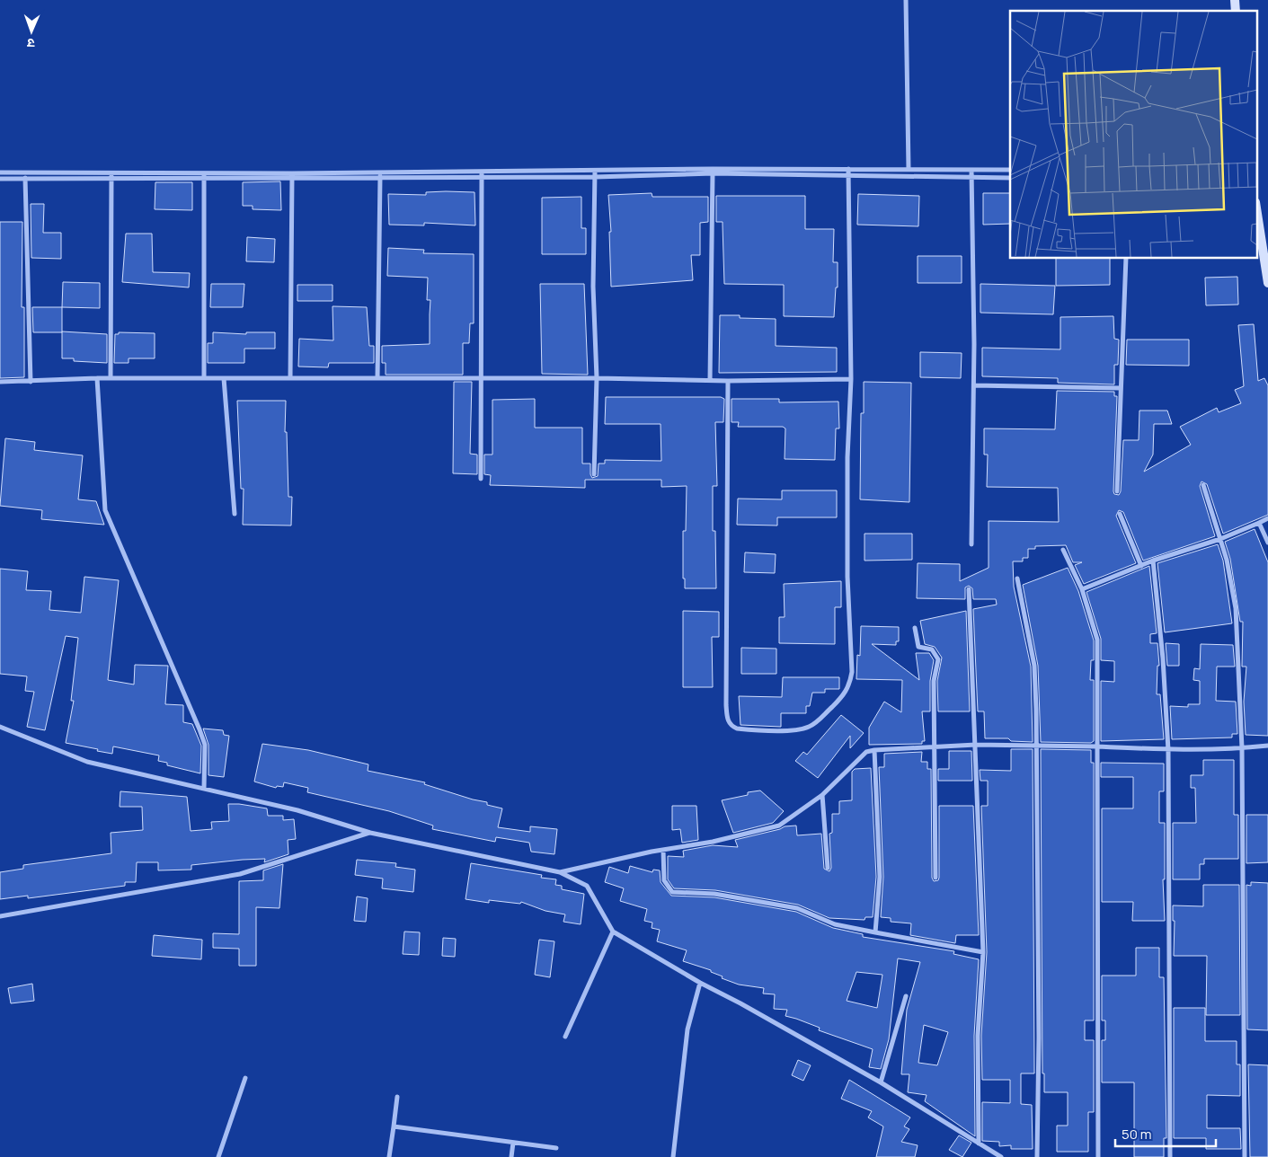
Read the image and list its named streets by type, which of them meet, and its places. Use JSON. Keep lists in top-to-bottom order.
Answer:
{
  "scale_bar": "50 m",
  "north": "bottom"
}
